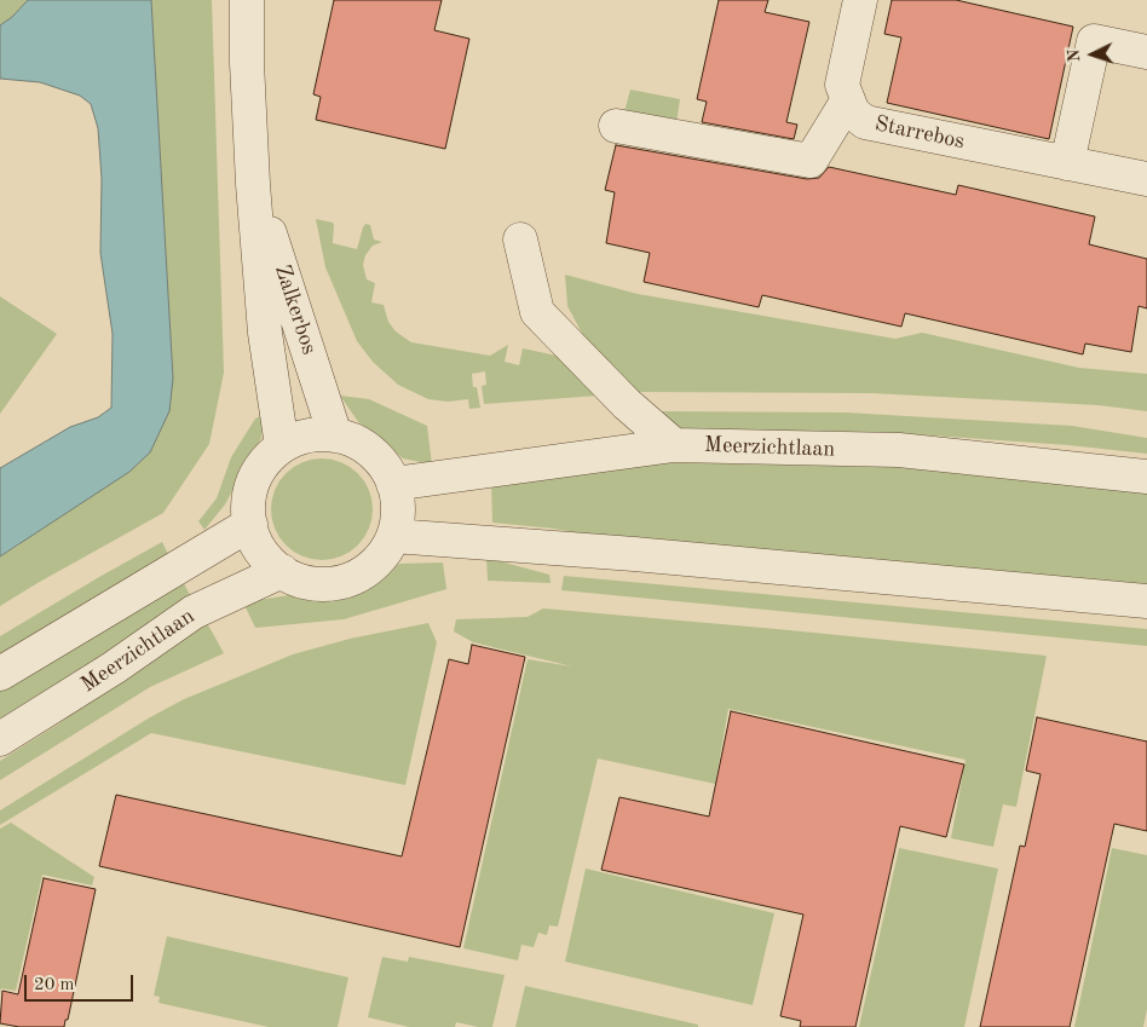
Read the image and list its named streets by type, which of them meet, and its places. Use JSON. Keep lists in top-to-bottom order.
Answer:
{
  "streets": {
    "street": ["Starrebos", "Zalkerbos", "Meerzichtlaan"]
  },
  "crossings": [
    ["Zalkerbos", "Meerzichtlaan"]
  ],
  "scale_bar": "20 m",
  "north": "left"
}
